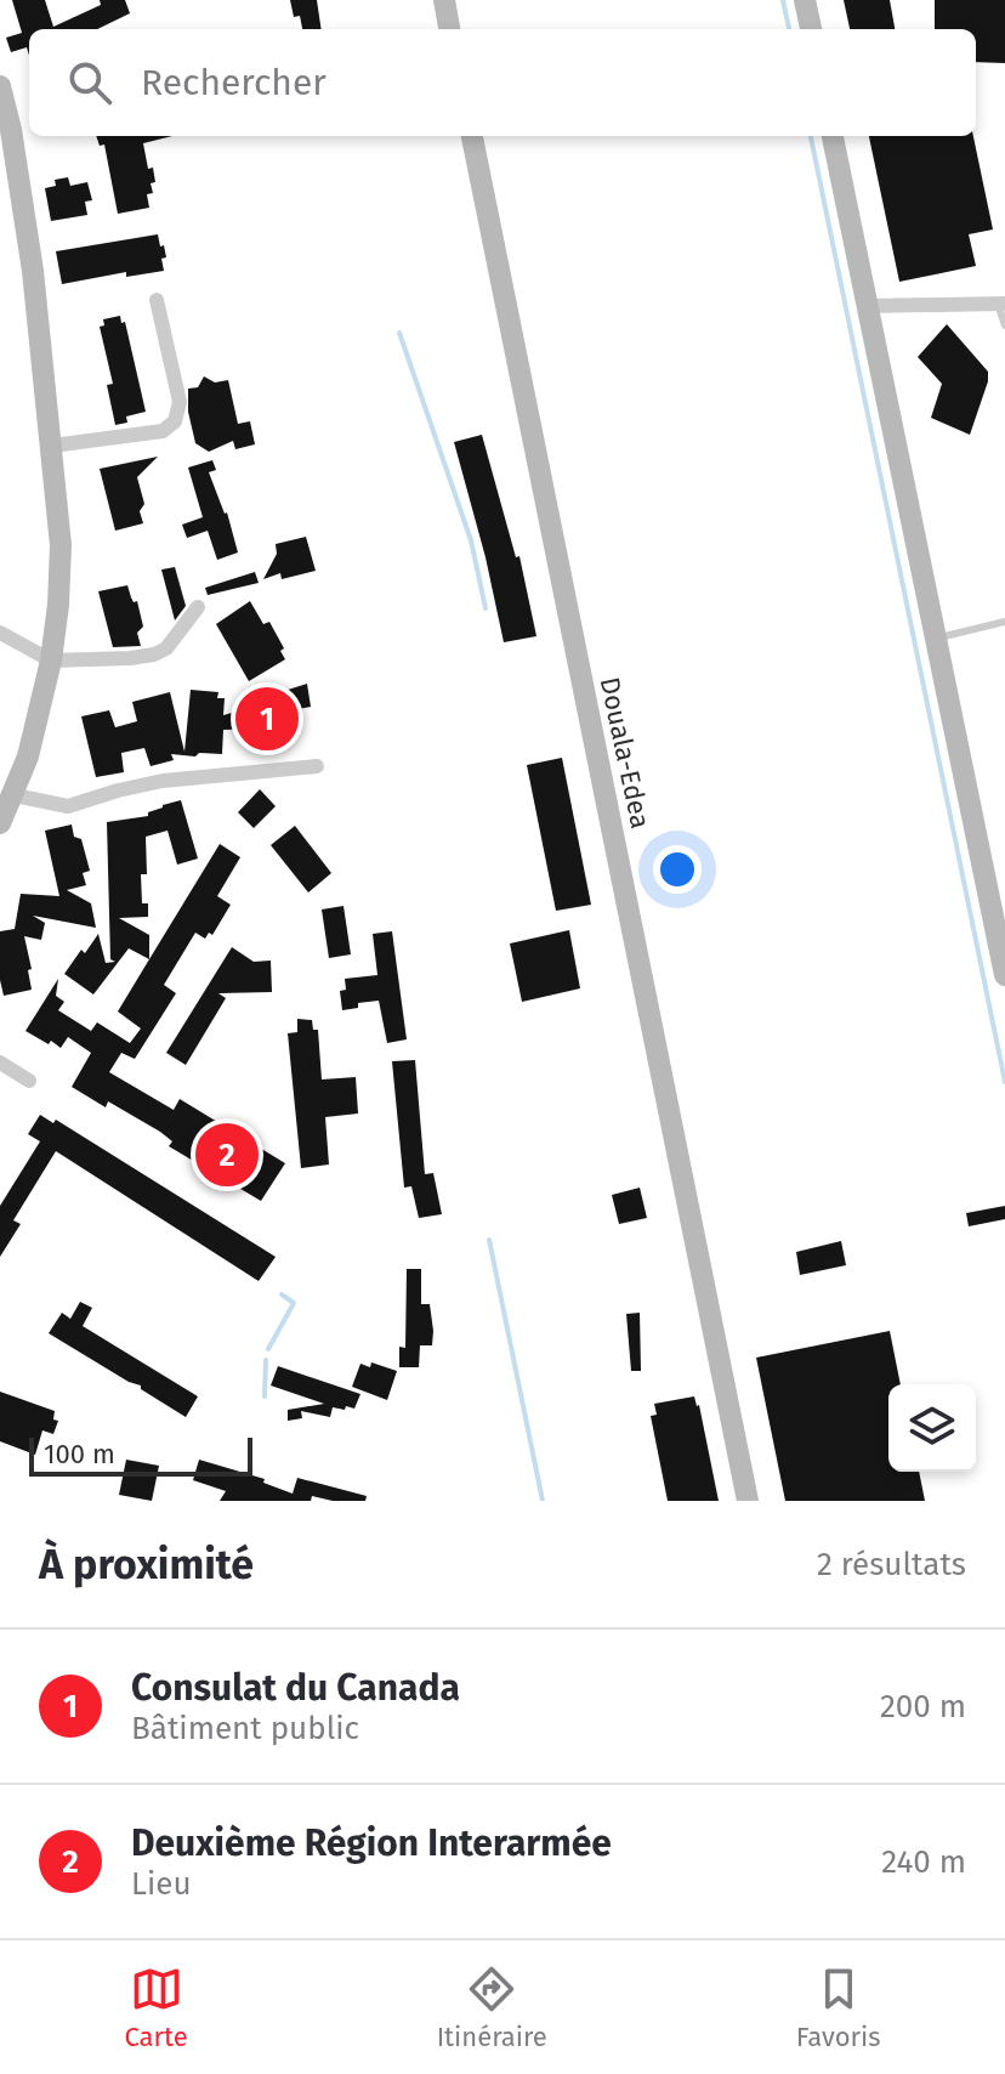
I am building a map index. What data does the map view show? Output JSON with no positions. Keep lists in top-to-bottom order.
{
  "streets": {
    "main road": ["Douala-Edea"]
  },
  "scale_bar": "100 m",
  "page": {
    "search": "Rechercher",
    "pins": ["1", "2"],
    "scale": "100 m",
    "heading": ["À proximité", "2 résultats"],
    "list": [
      {
        "mark": "1",
        "name": "Consulat du Canada",
        "note": "Bâtiment public",
        "value": "200 m"
      },
      {
        "mark": "2",
        "name": "Deuxième Région Interarmée",
        "note": "Lieu",
        "value": "240 m"
      }
    ],
    "nav": ["Carte", "Itinéraire", "Favoris"]
  }
}
